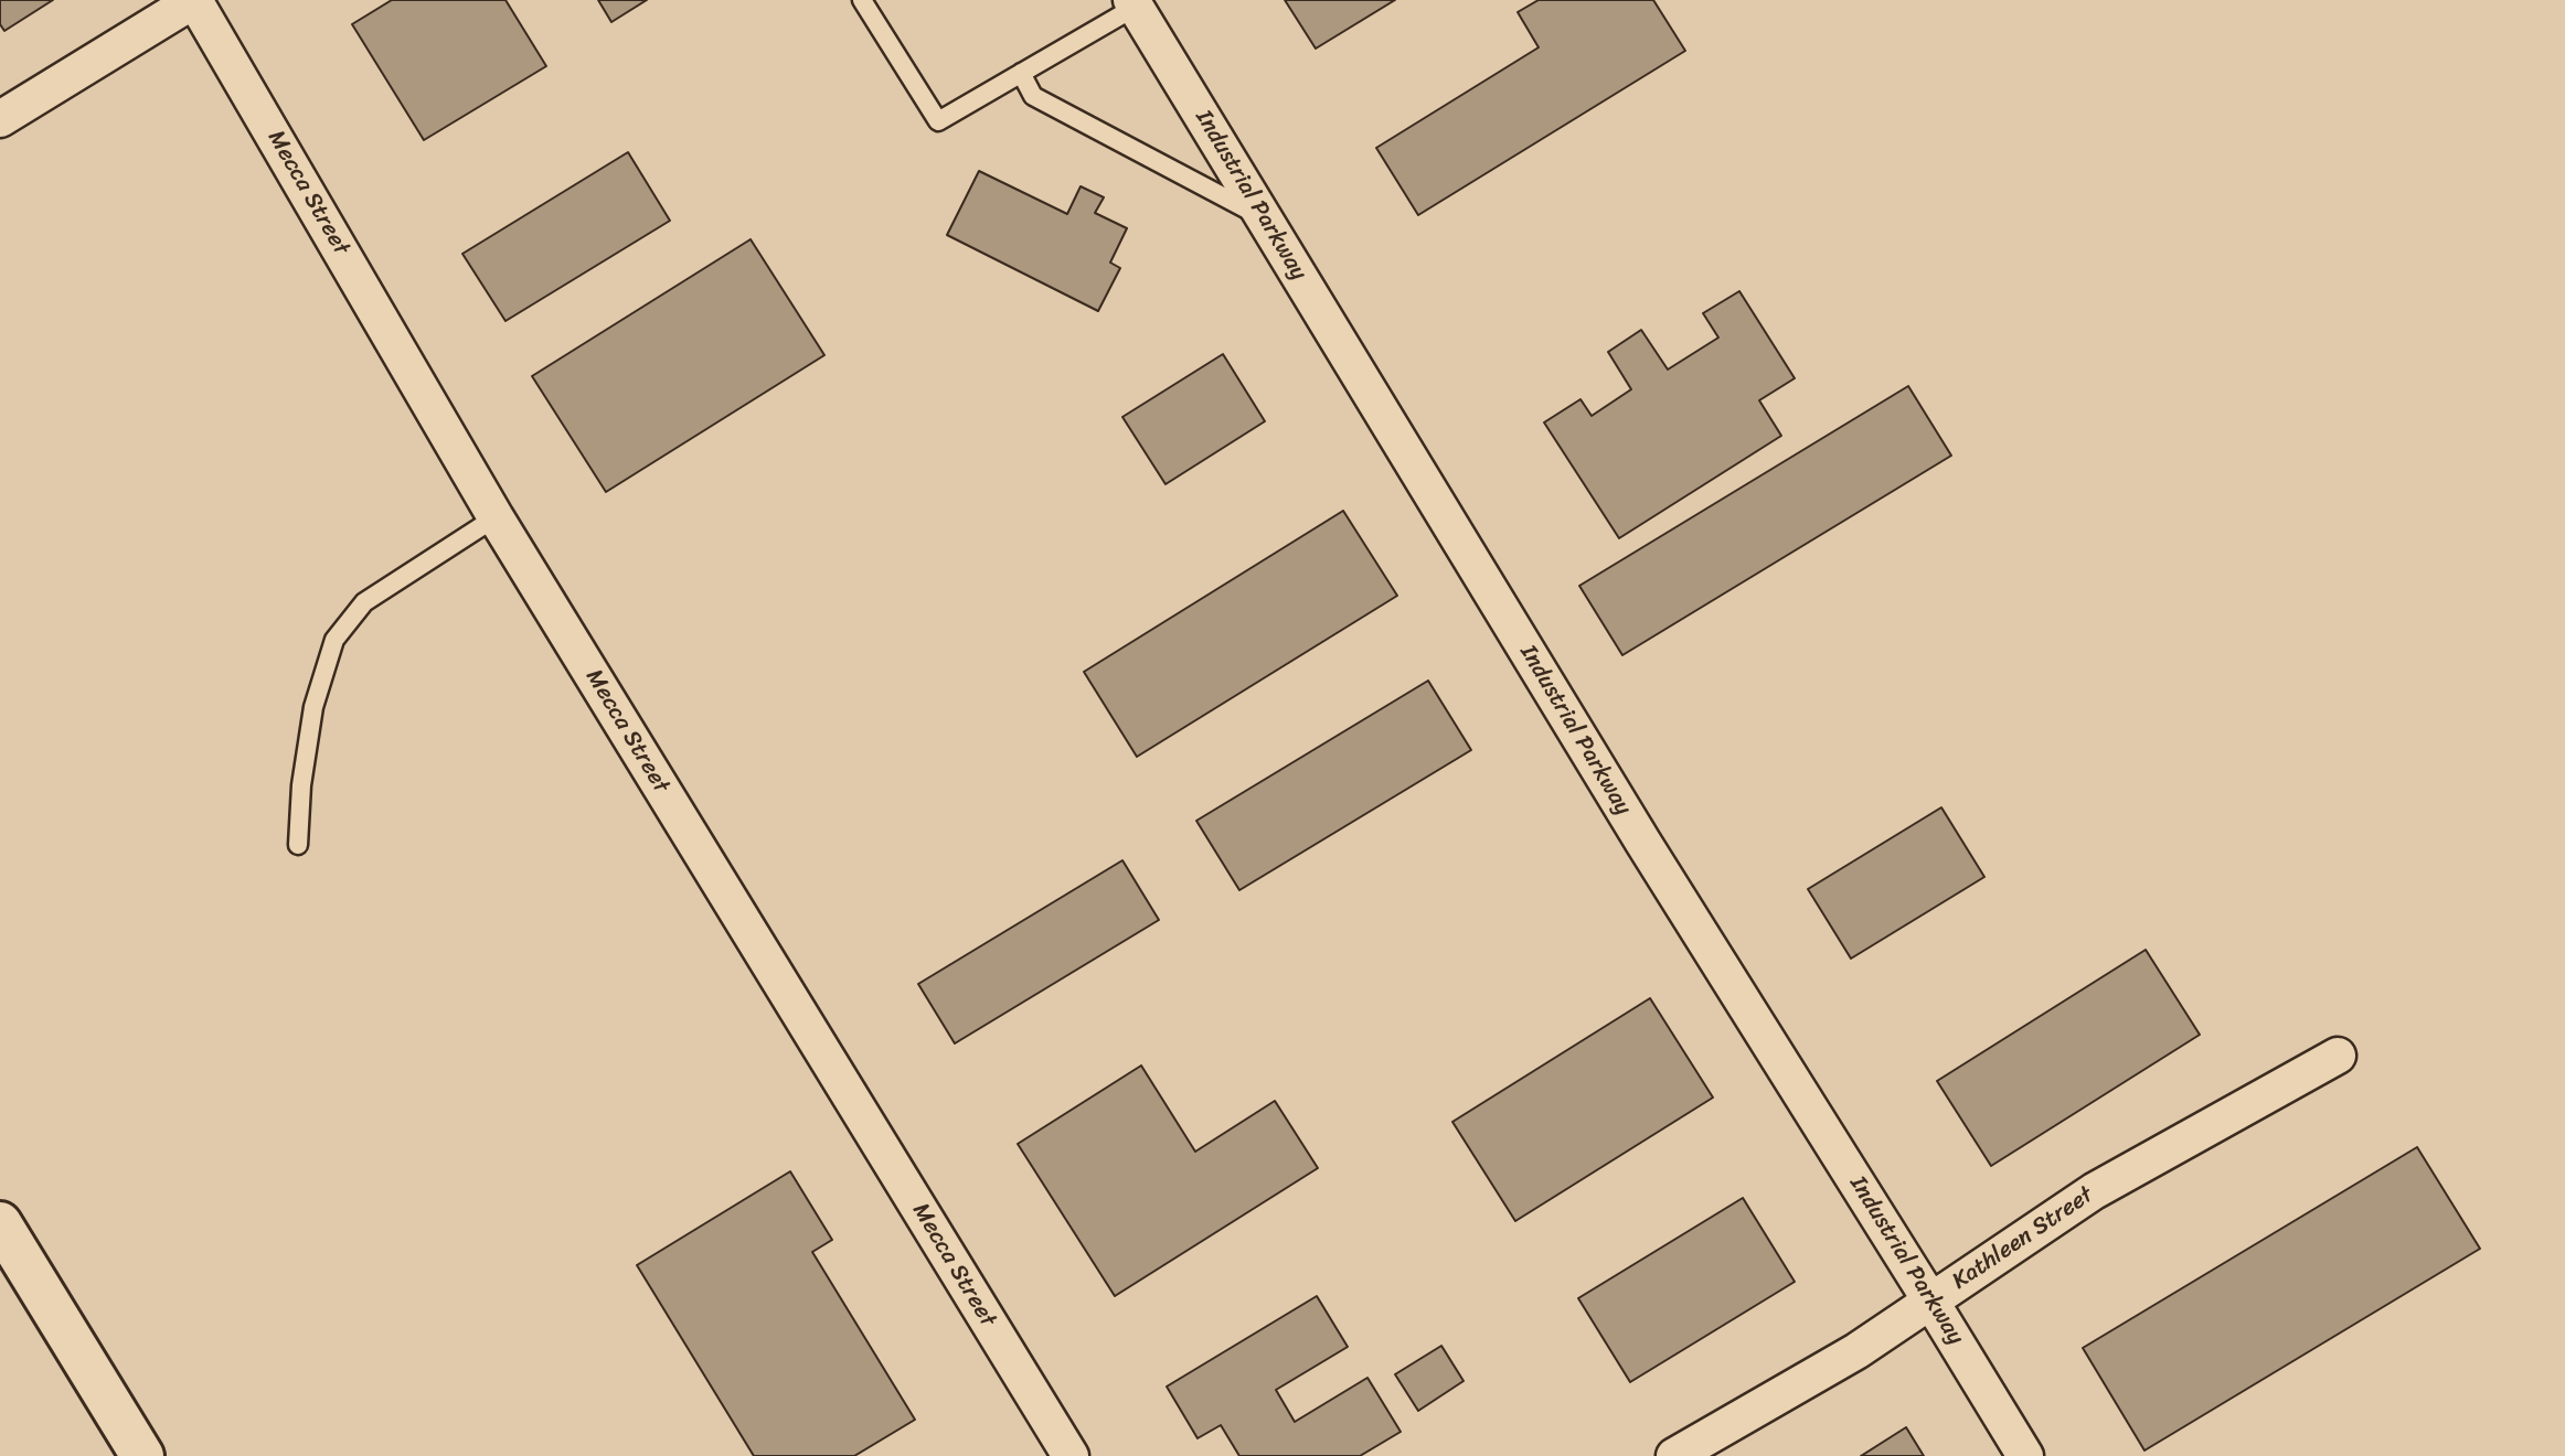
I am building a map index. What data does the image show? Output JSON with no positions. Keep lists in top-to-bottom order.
{
  "streets": {
    "street": ["Mecca Street", "Industrial Parkway", "Kathleen Street"]
  },
  "crossings": [
    ["Industrial Parkway", "Kathleen Street"]
  ]
}
